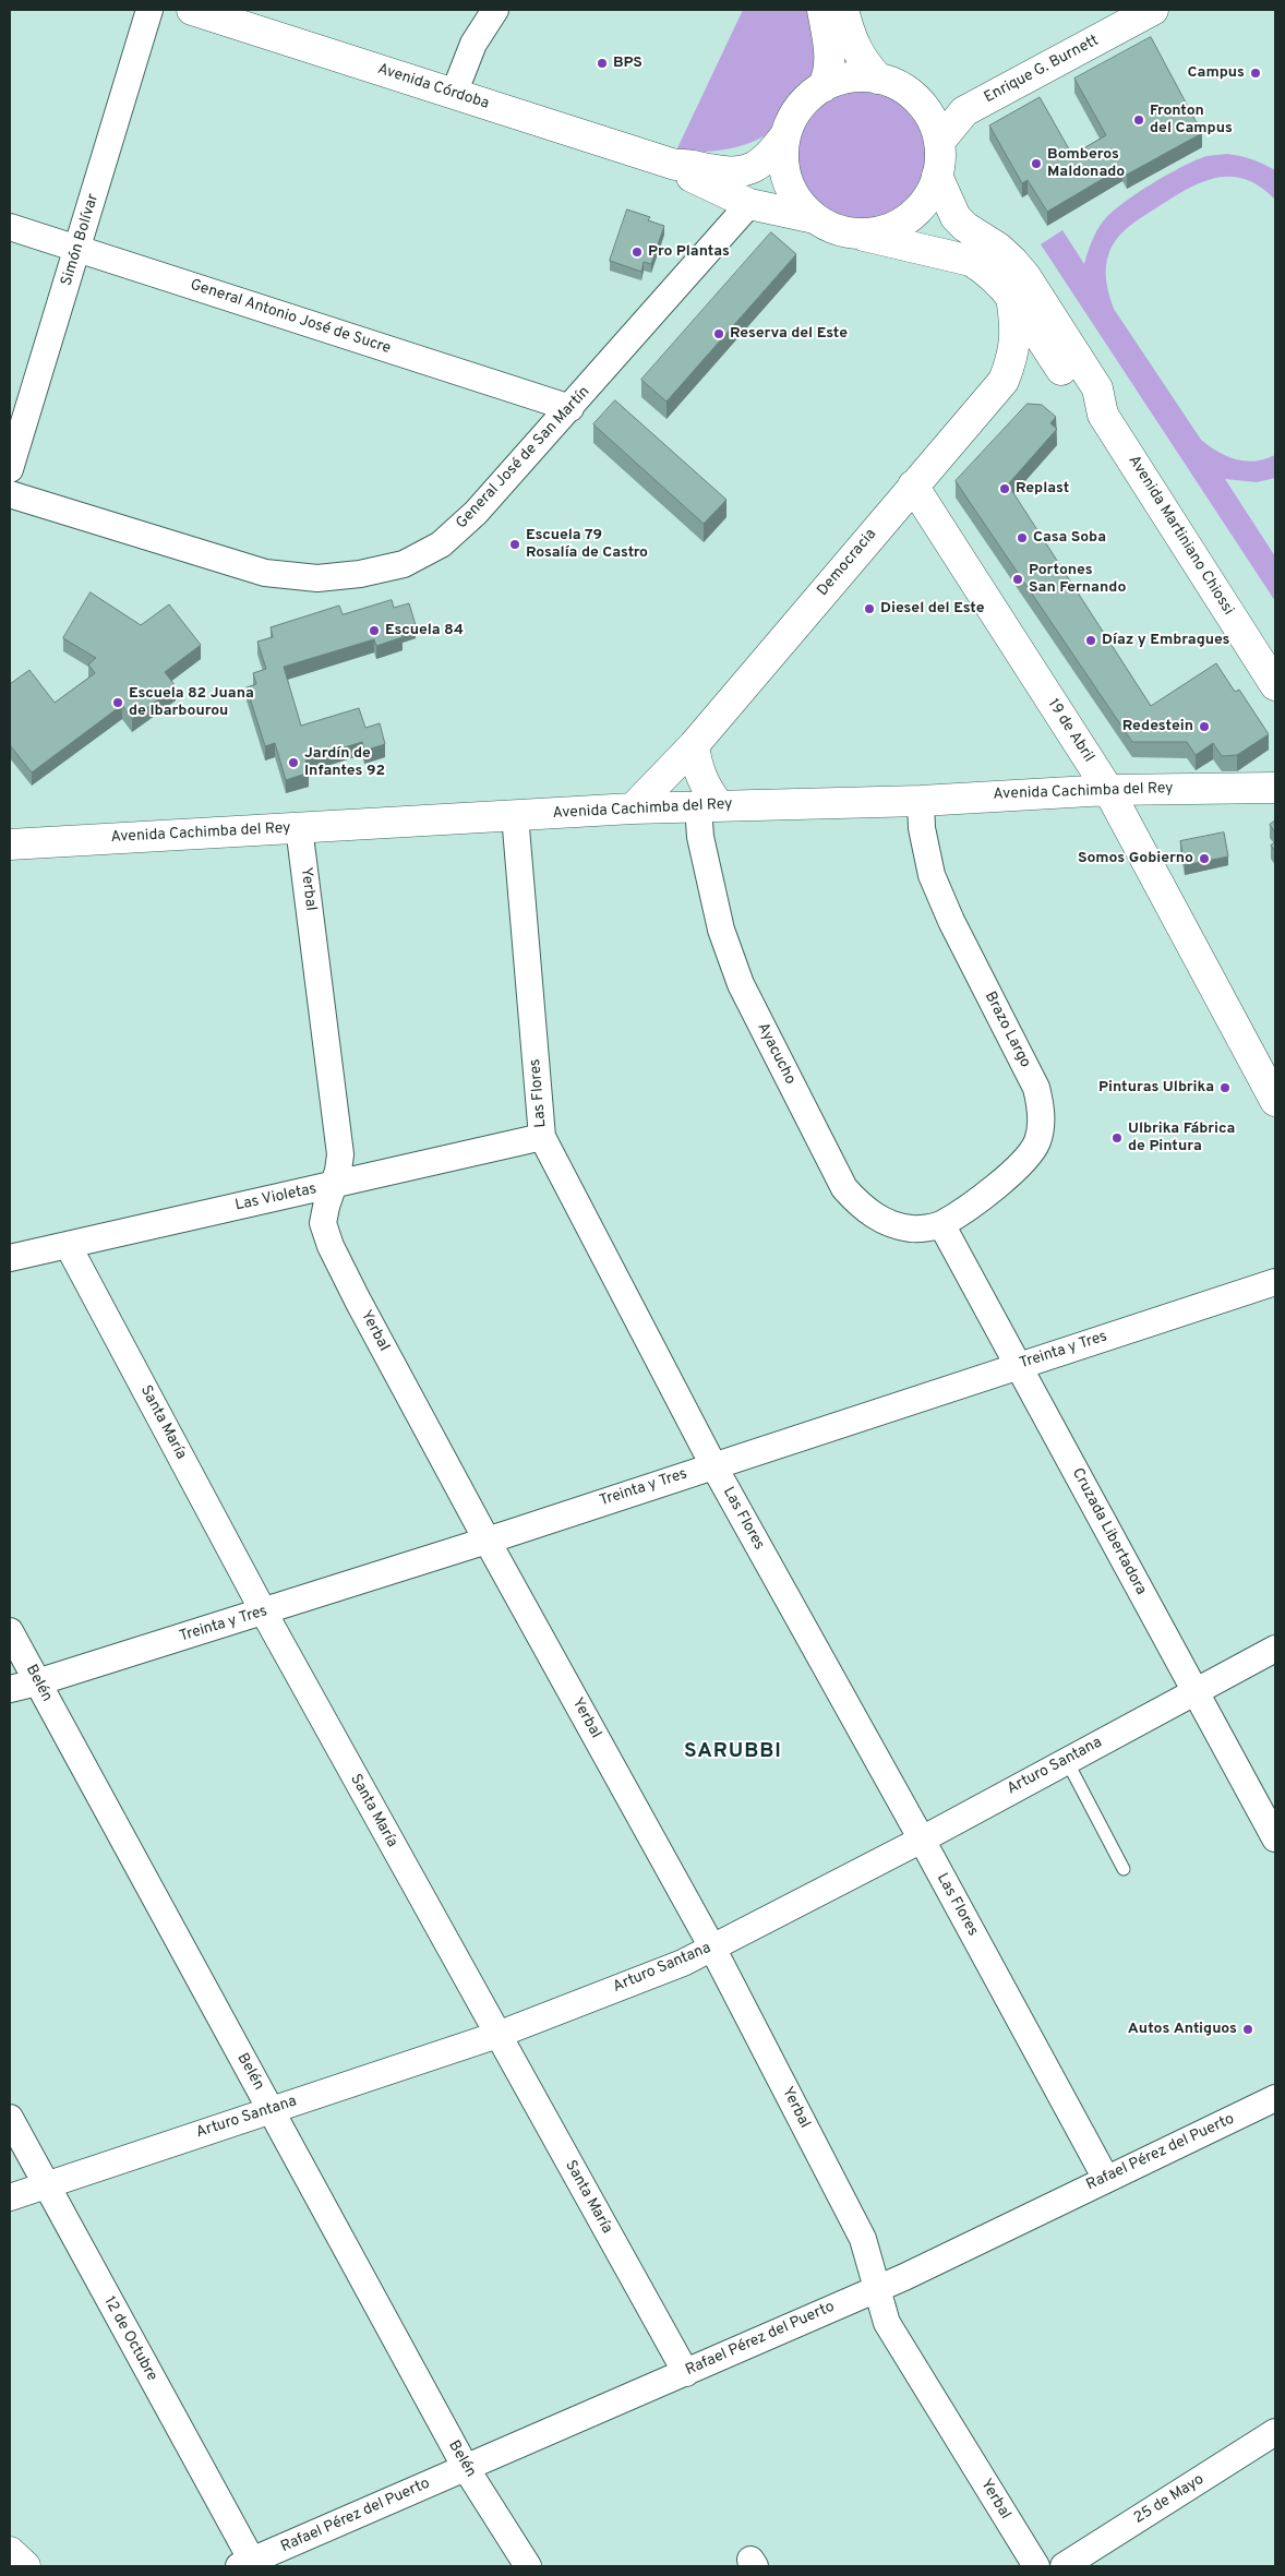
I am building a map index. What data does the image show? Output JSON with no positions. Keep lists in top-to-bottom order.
{
  "streets": {
    "street": [
      "Enrique G. Burnett",
      "Avenida Córdoba",
      "Simón Bolívar",
      "General Antonio José de Sucre",
      "General José de San Martín",
      "Avenida Martiniano Chiossi",
      "Democracia",
      "19 de Abril",
      "Avenida Cachimba del Rey",
      "Yerbal",
      "Brazo Largo",
      "Ayacucho",
      "Las Flores",
      "Las Violetas",
      "Treinta y Tres",
      "Santa María",
      "Cruzada Libertadora",
      "Belén",
      "Arturo Santana",
      "Rafael Pérez del Puerto",
      "12 de Octubre",
      "25 de Mayo"
    ]
  },
  "crossings": [
    ["Enrique G. Burnett", "Avenida Córdoba"],
    ["Enrique G. Burnett", "Avenida Martiniano Chiossi"],
    ["Avenida Córdoba", "General José de San Martín"],
    ["Avenida Córdoba", "Avenida Martiniano Chiossi"],
    ["Simón Bolívar", "General Antonio José de Sucre"],
    ["General Antonio José de Sucre", "General José de San Martín"],
    ["Avenida Martiniano Chiossi", "Democracia"],
    ["Democracia", "19 de Abril"],
    ["Democracia", "Avenida Cachimba del Rey"],
    ["19 de Abril", "Avenida Cachimba del Rey"],
    ["Avenida Cachimba del Rey", "Yerbal"],
    ["Avenida Cachimba del Rey", "Brazo Largo"],
    ["Avenida Cachimba del Rey", "Ayacucho"],
    ["Avenida Cachimba del Rey", "Las Flores"],
    ["Yerbal", "Las Violetas"],
    ["Yerbal", "Treinta y Tres"],
    ["Yerbal", "Arturo Santana"],
    ["Yerbal", "Rafael Pérez del Puerto"],
    ["Brazo Largo", "Ayacucho"],
    ["Brazo Largo", "Cruzada Libertadora"],
    ["Ayacucho", "Cruzada Libertadora"],
    ["Las Flores", "Las Violetas"],
    ["Las Flores", "Treinta y Tres"],
    ["Las Flores", "Arturo Santana"],
    ["Las Flores", "Rafael Pérez del Puerto"],
    ["Las Violetas", "Santa María"],
    ["Treinta y Tres", "Santa María"],
    ["Treinta y Tres", "Cruzada Libertadora"],
    ["Treinta y Tres", "Belén"],
    ["Santa María", "Arturo Santana"],
    ["Santa María", "Rafael Pérez del Puerto"],
    ["Cruzada Libertadora", "Arturo Santana"],
    ["Belén", "Arturo Santana"],
    ["Belén", "Rafael Pérez del Puerto"],
    ["Arturo Santana", "12 de Octubre"],
    ["Rafael Pérez del Puerto", "12 de Octubre"]
  ],
  "districts": ["SARUBBI"],
  "places": [
    "BPS",
    "Campus",
    "Fronton del Campus",
    "Bomberos Maldonado",
    "Pro Plantas",
    "Reserva del Este",
    "Replast",
    "Casa Soba",
    "Escuela 79 Rosalía de Castro",
    "Portones San Fernando",
    "Diesel del Este",
    "Escuela 84",
    "Díaz y Embragues",
    "Escuela 82 Juana de Ibarbourou",
    "Redestein",
    "Jardín de Infantes 92",
    "Somos Gobierno",
    "Pinturas Ulbrika",
    "Ulbrika Fábrica de Pintura",
    "Autos Antiguos"
  ]
}
